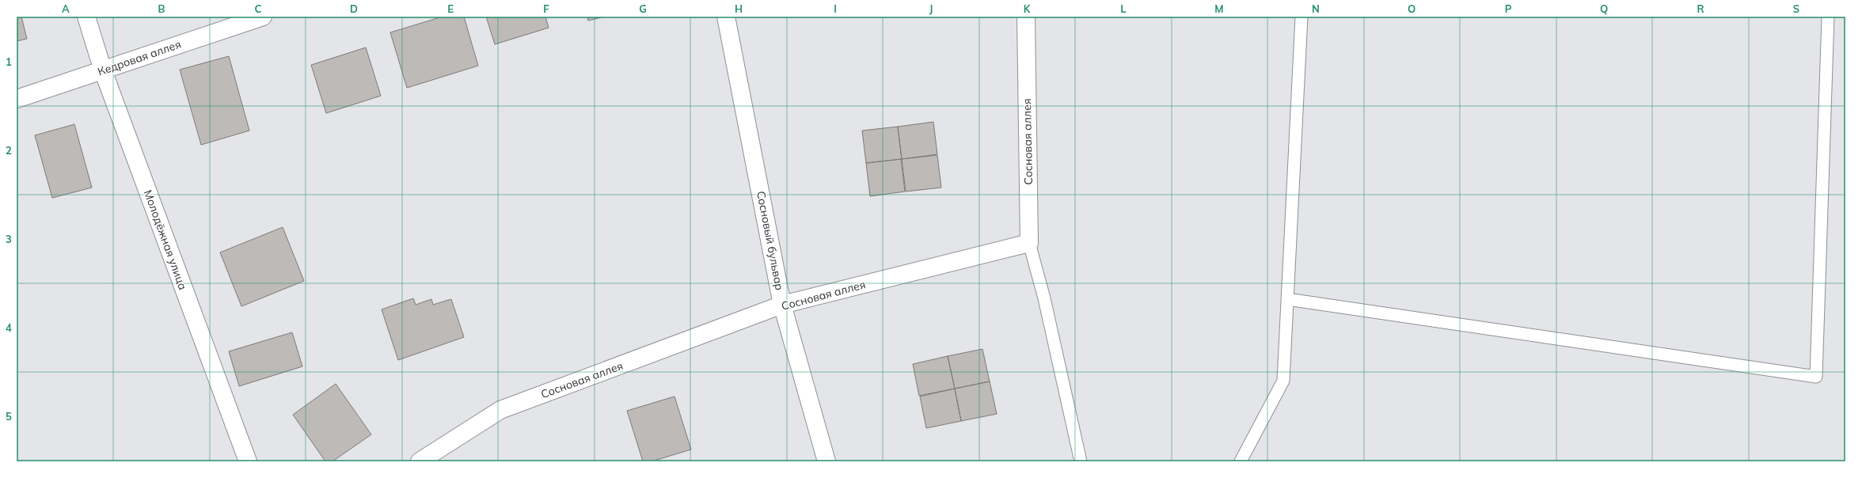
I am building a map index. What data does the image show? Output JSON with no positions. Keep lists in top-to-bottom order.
{
  "streets": {
    "street": [
      "Кедровая аллея",
      "Сосновая аллея",
      "Молодёжная улица",
      "Сосновый бульвар"
    ]
  },
  "crossings": [
    ["Кедровая аллея", "Молодёжная улица"],
    ["Сосновая аллея", "Сосновый бульвар"]
  ],
  "grid": {
    "columns": [
      "A",
      "B",
      "C",
      "D",
      "E",
      "F",
      "G",
      "H",
      "I",
      "J",
      "K",
      "L",
      "M",
      "N",
      "O",
      "P",
      "Q",
      "R",
      "S"
    ],
    "rows": [
      "1",
      "2",
      "3",
      "4",
      "5"
    ]
  }
}
